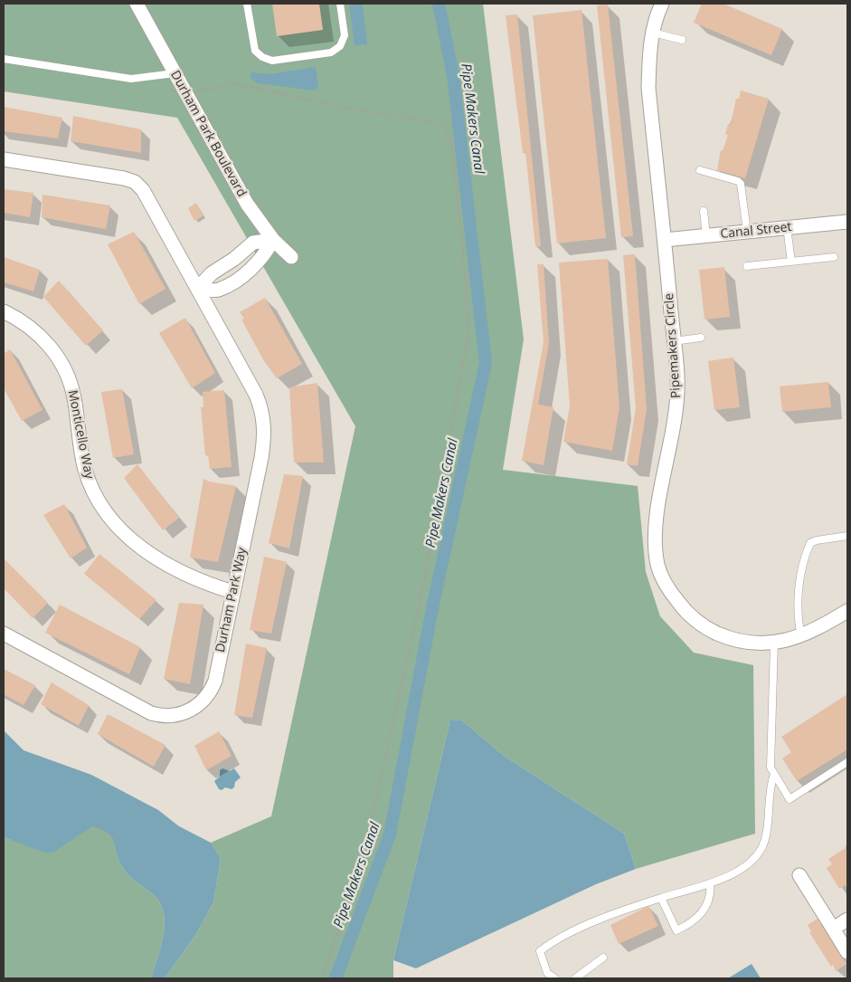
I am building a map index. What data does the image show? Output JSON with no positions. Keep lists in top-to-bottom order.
{
  "streets": {
    "street": [
      "Durham Park Boulevard",
      "Canal Street",
      "Pipemakers Circle",
      "Monticello Way",
      "Durham Park Way"
    ]
  },
  "crossings": [
    ["Canal Street", "Pipemakers Circle"],
    ["Monticello Way", "Durham Park Way"]
  ],
  "water": ["Pipe Makers Canal"]
}
